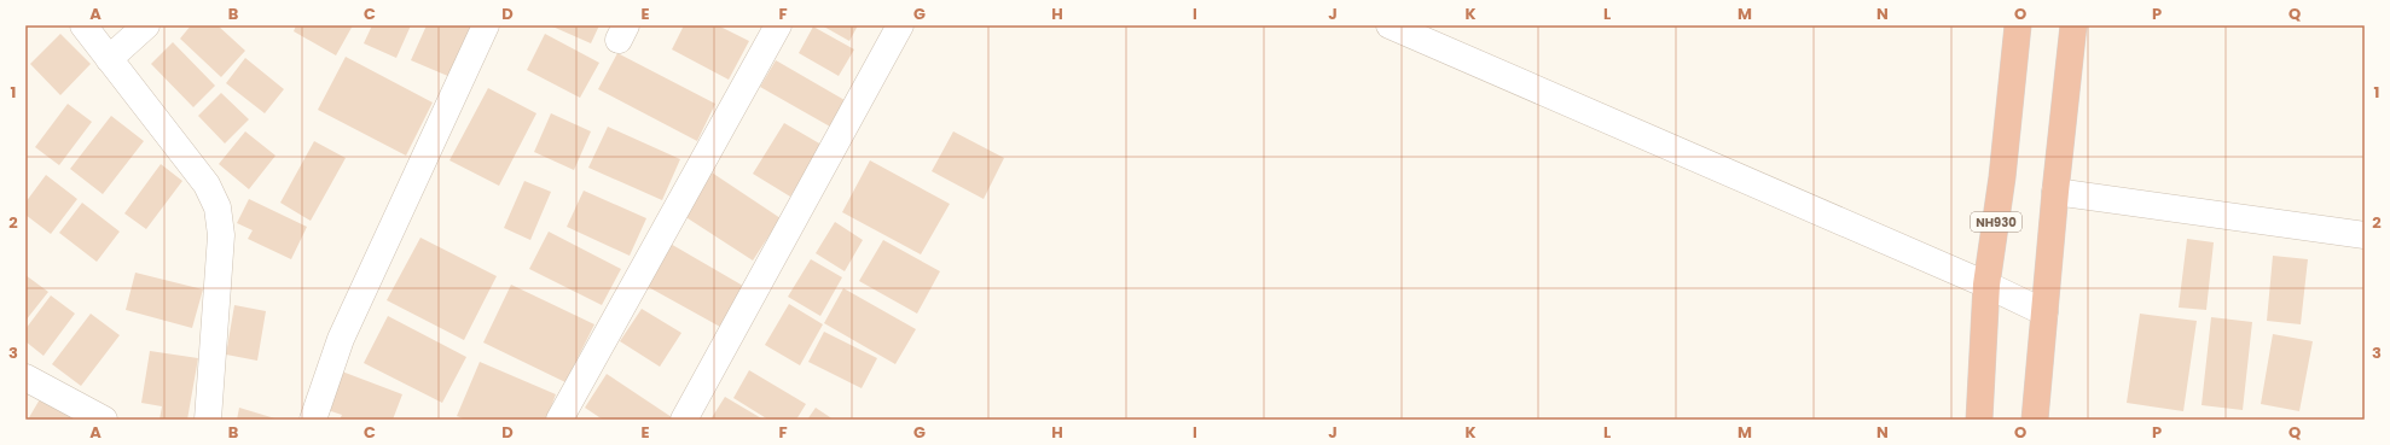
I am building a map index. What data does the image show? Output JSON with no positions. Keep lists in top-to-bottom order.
{
  "streets": {
    "highway": ["NH930"]
  },
  "grid": {
    "columns": [
      "A",
      "B",
      "C",
      "D",
      "E",
      "F",
      "G",
      "H",
      "I",
      "J",
      "K",
      "L",
      "M",
      "N",
      "O",
      "P",
      "Q"
    ],
    "rows": ["1", "2", "3"]
  }
}
